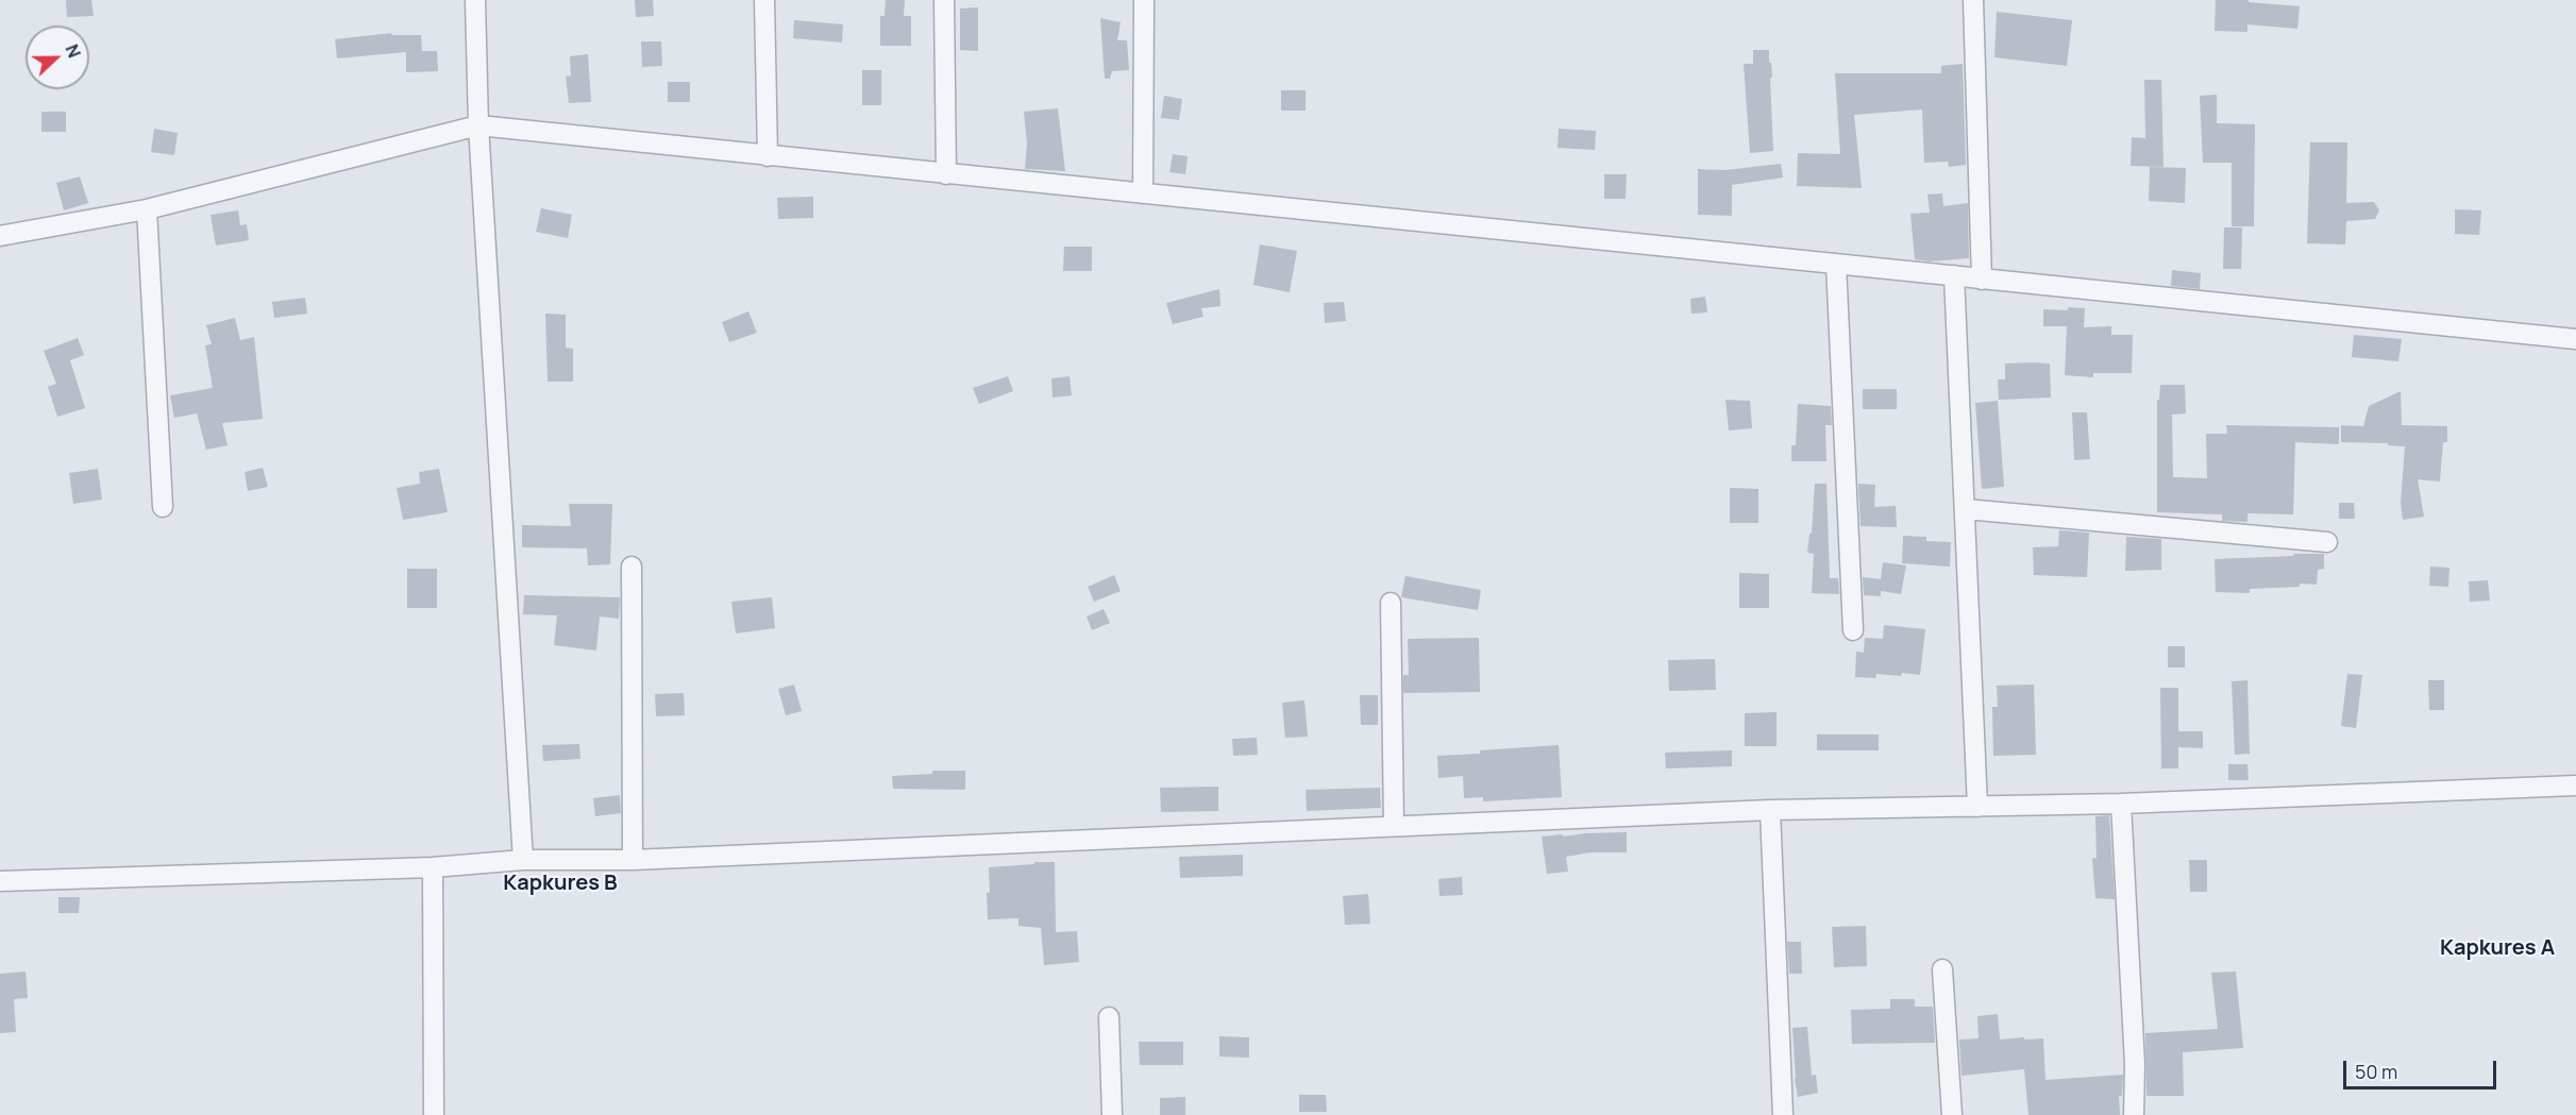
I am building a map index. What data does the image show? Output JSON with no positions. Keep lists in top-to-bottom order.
{
  "districts": ["Kapkures B", "Kapkures A"],
  "scale_bar": "50 m",
  "north": "right"
}
